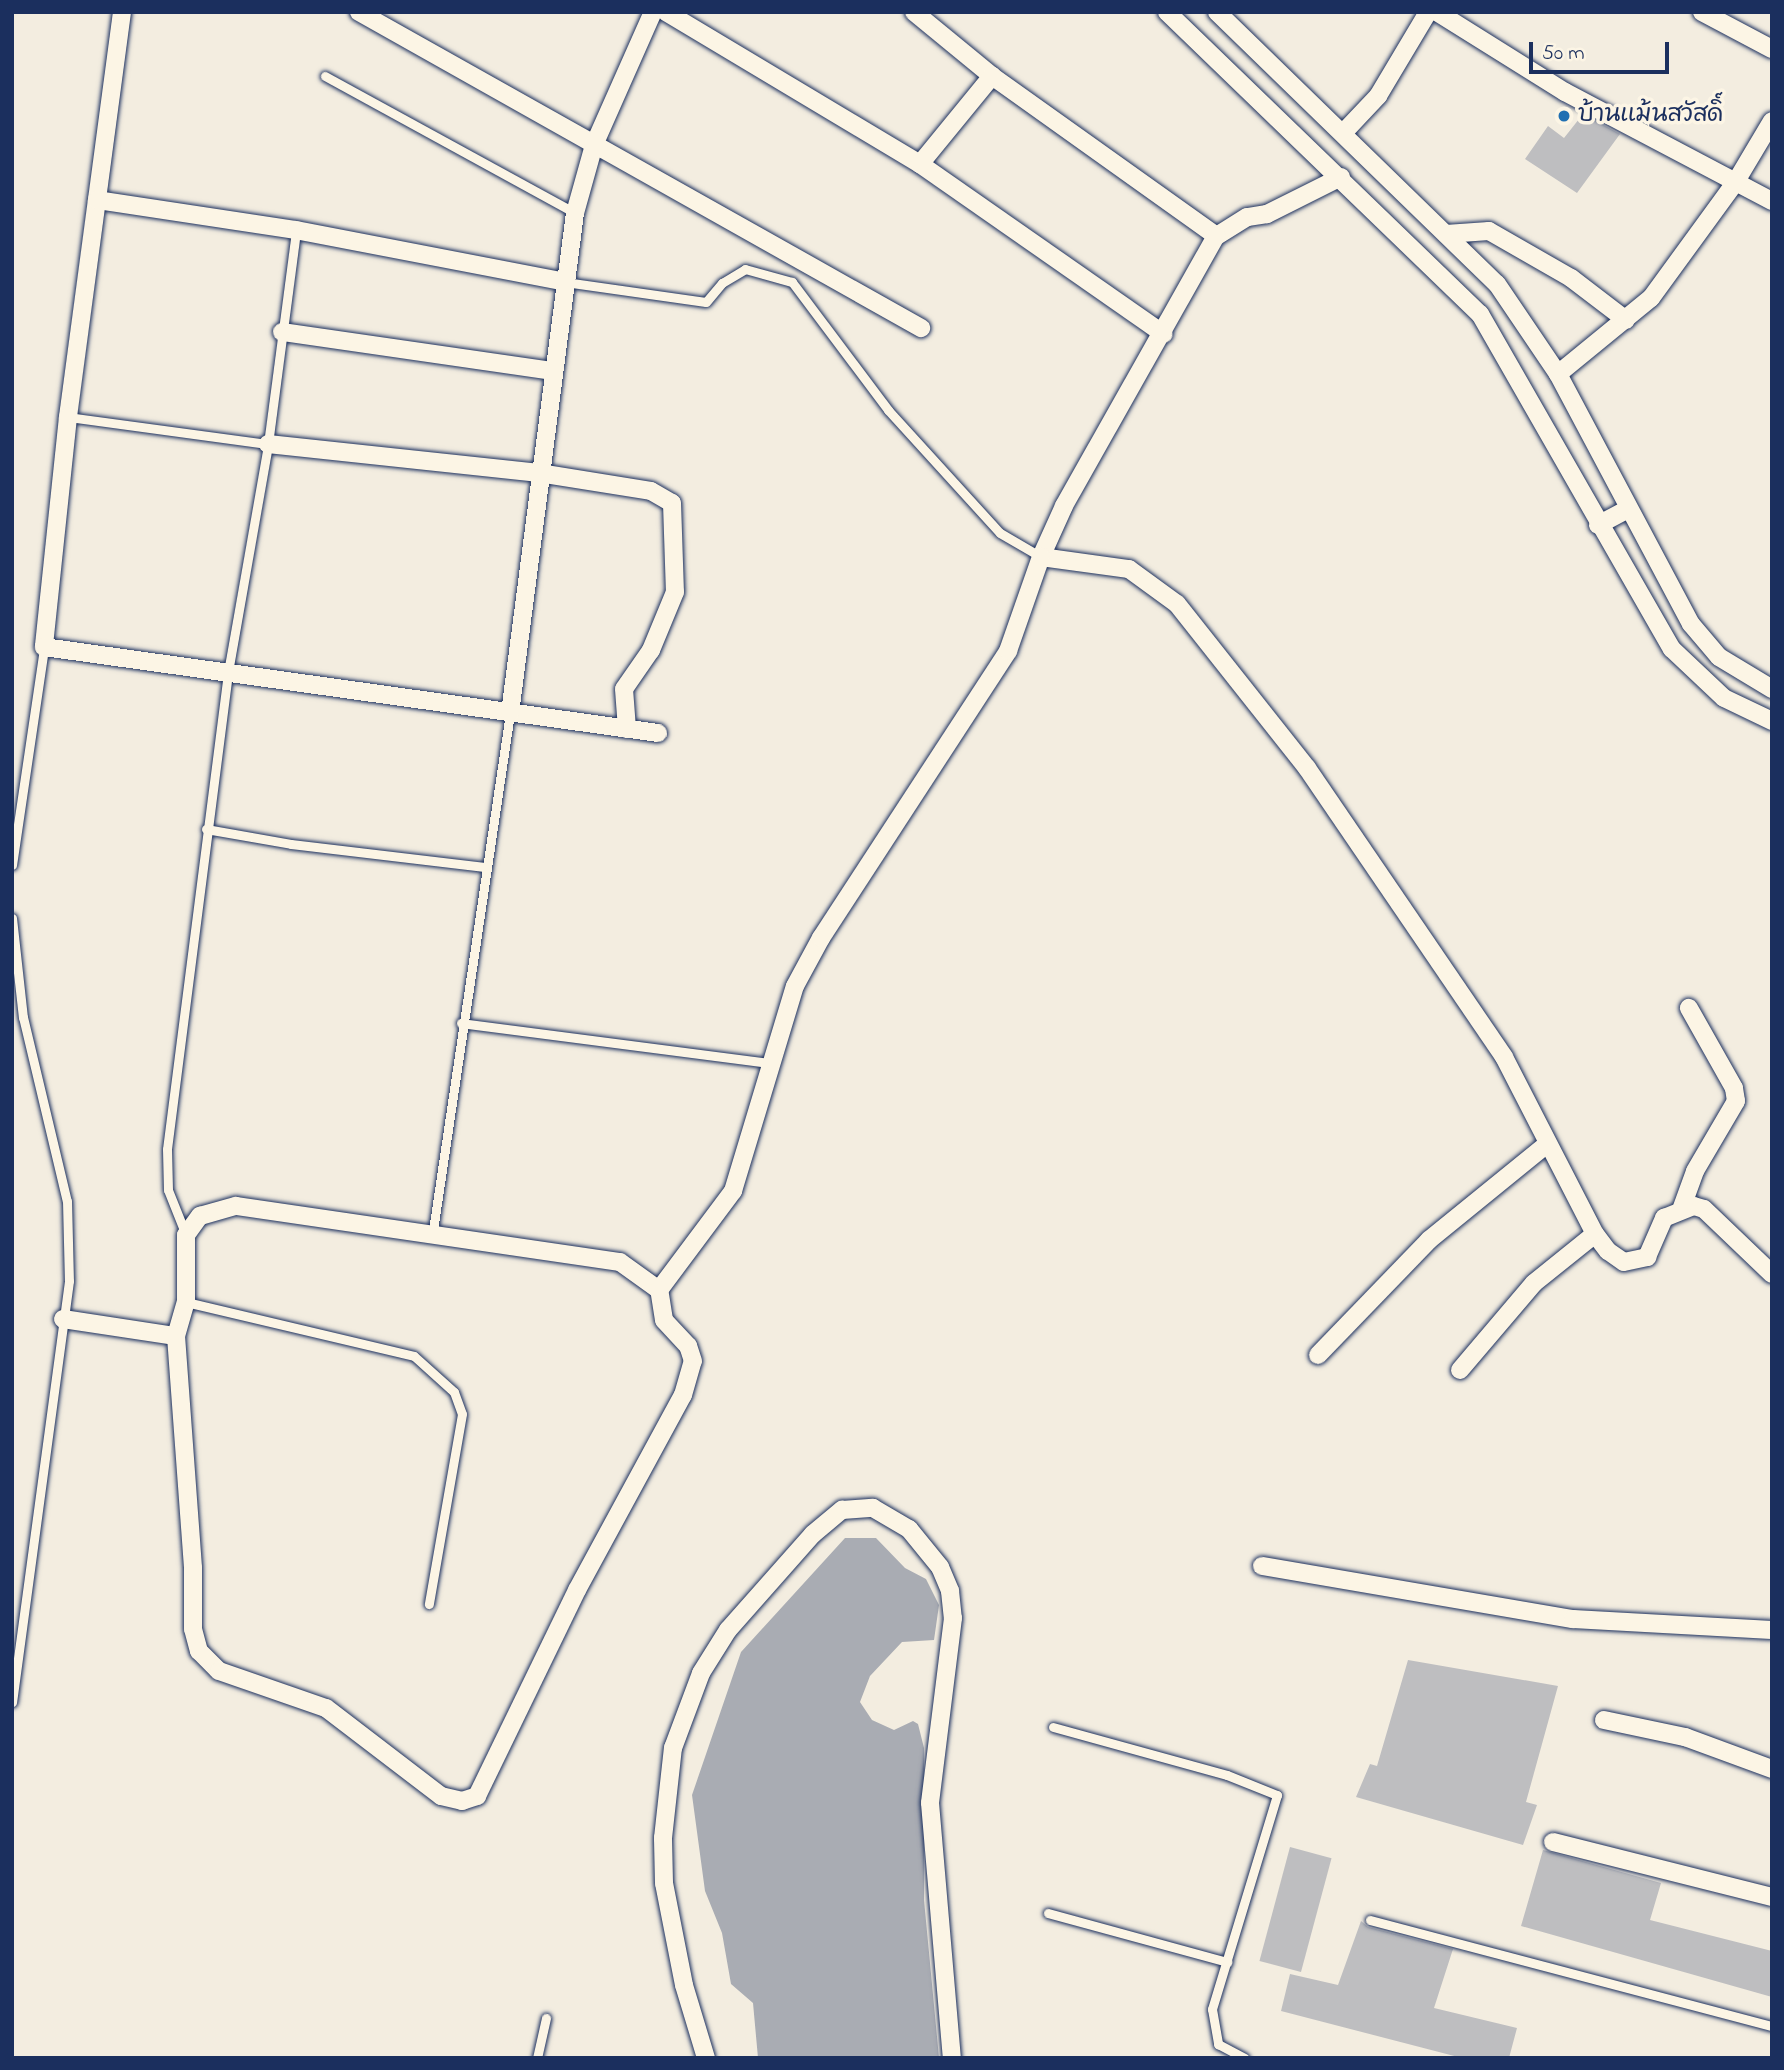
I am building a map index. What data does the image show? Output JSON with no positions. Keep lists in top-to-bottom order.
{
  "places": ["บ้านแม้นสวัสดิ์"],
  "scale_bar": "50 m"
}
